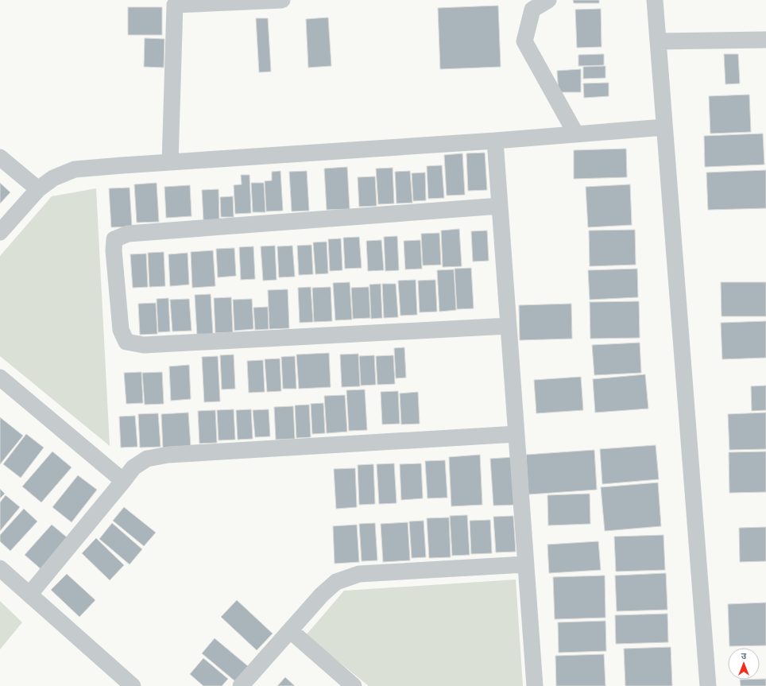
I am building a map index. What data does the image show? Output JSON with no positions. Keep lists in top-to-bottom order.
{
  "north": "top"
}
